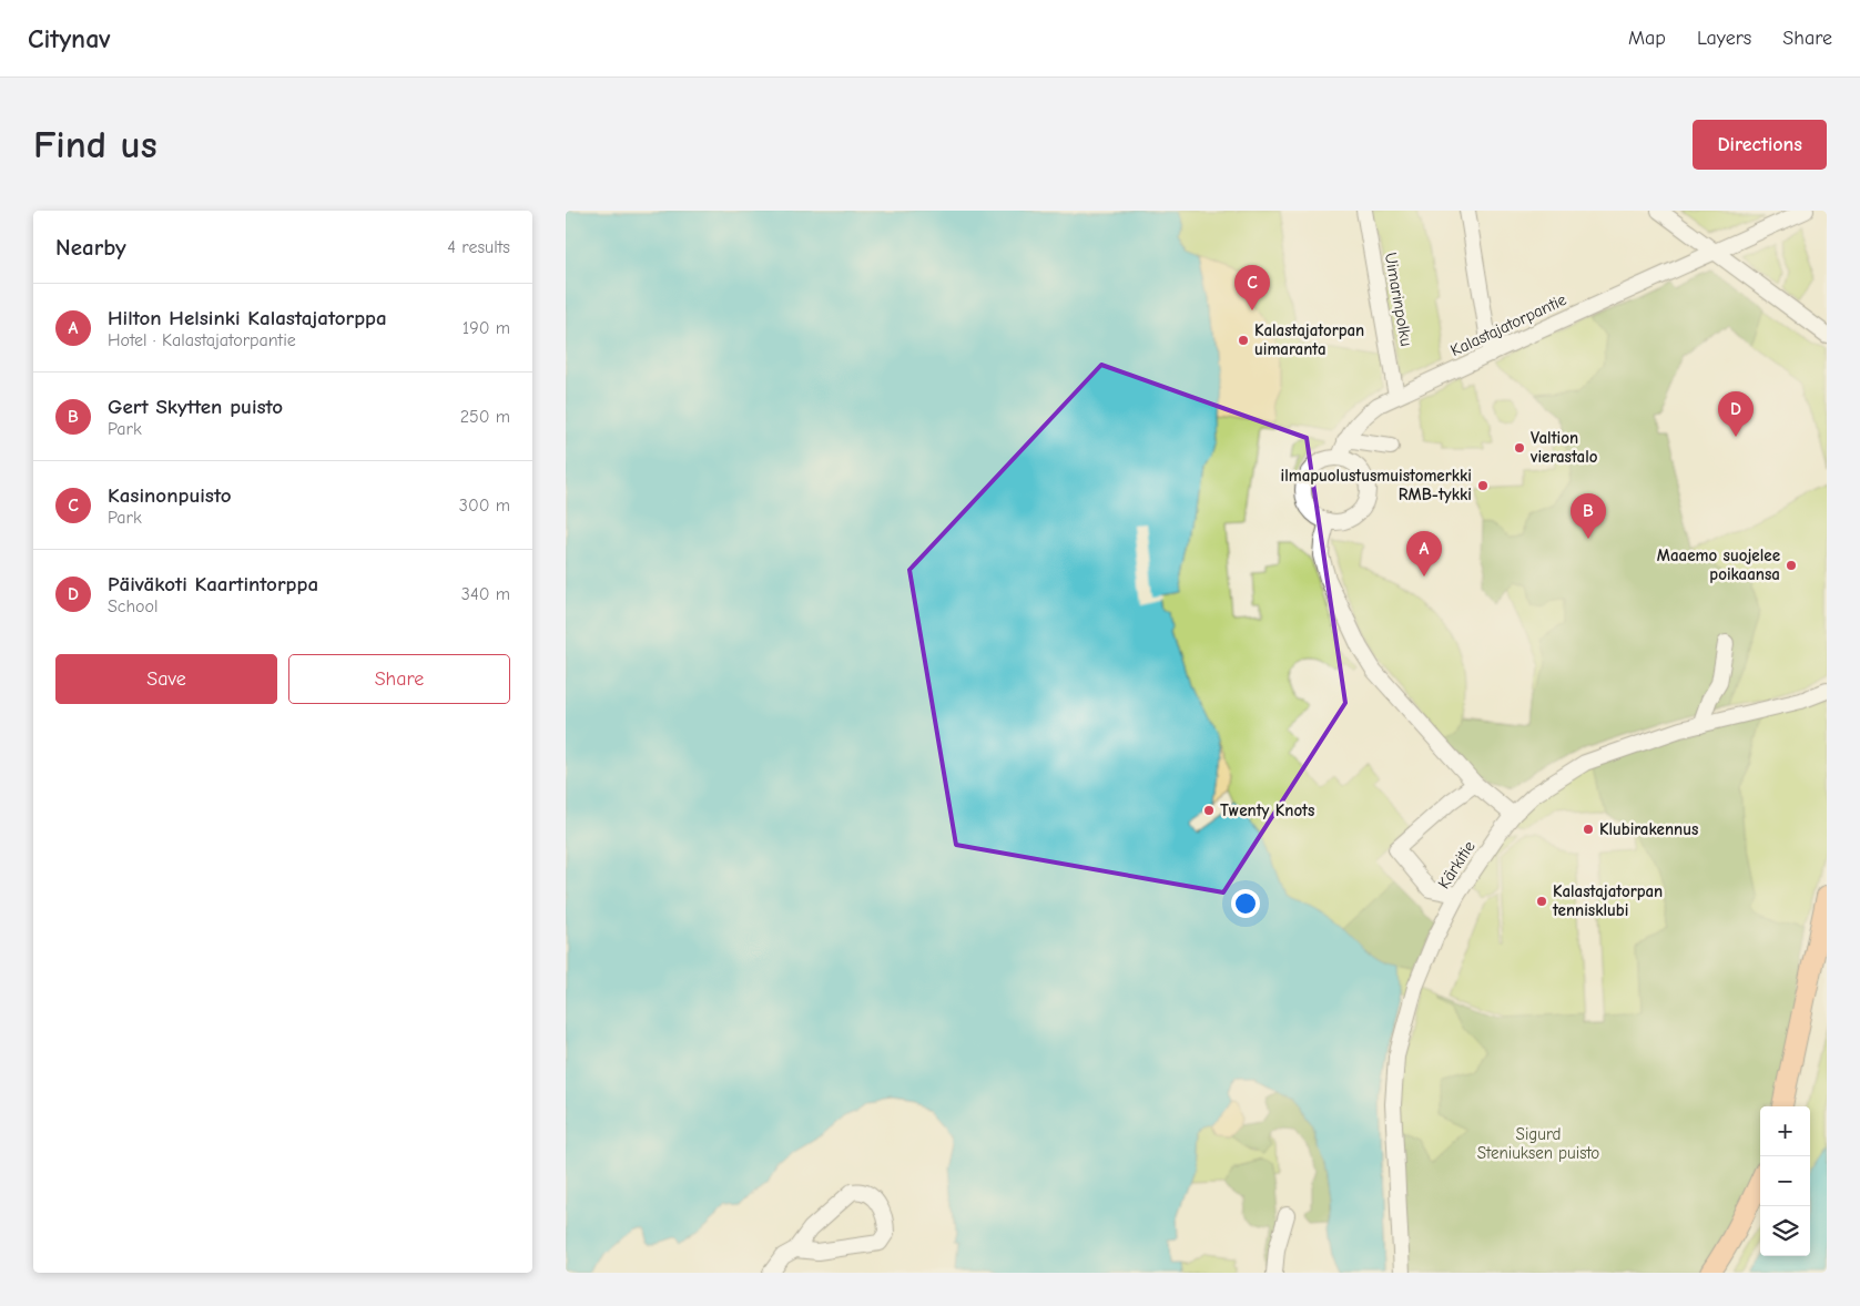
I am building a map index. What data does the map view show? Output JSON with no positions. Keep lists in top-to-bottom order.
{
  "streets": {
    "street": ["Uimarinpolku", "Kalastajatorpantie", "Kärkitie"]
  },
  "crossings": [
    ["Uimarinpolku", "Kalastajatorpantie"]
  ],
  "parks": ["Sigurd Steniuksen puisto"],
  "places": [
    "Kalastajatorpan uimaranta",
    "Valtion vierastalo",
    "ilmapuolustusmuistomerkki RMB-tykki",
    "Maaemo suojelee poikaansa",
    "Twenty Knots",
    "Klubirakennus",
    "Kalastajatorpan tennisklubi"
  ],
  "page": {
    "header": "Citynav",
    "nav": ["Map", "Layers", "Share"],
    "buttons": [
      "Directions",
      ["Save", "Share"]
    ],
    "title": "Find us",
    "heading": ["Nearby", "4 results"],
    "pins": [
      "C",
      "D",
      "B",
      "A"
    ],
    "list": [
      {
        "mark": "A",
        "name": "Hilton Helsinki Kalastajatorppa",
        "note": "Hotel · Kalastajatorpantie",
        "value": "190 m"
      },
      {
        "mark": "B",
        "name": "Gert Skytten puisto",
        "note": "Park",
        "value": "250 m"
      },
      {
        "mark": "C",
        "name": "Kasinonpuisto",
        "note": "Park",
        "value": "300 m"
      },
      {
        "mark": "D",
        "name": "Päiväkoti Kaartintorppa",
        "note": "School",
        "value": "340 m"
      }
    ],
    "map_buttons": ["+", "−"]
  }
}
